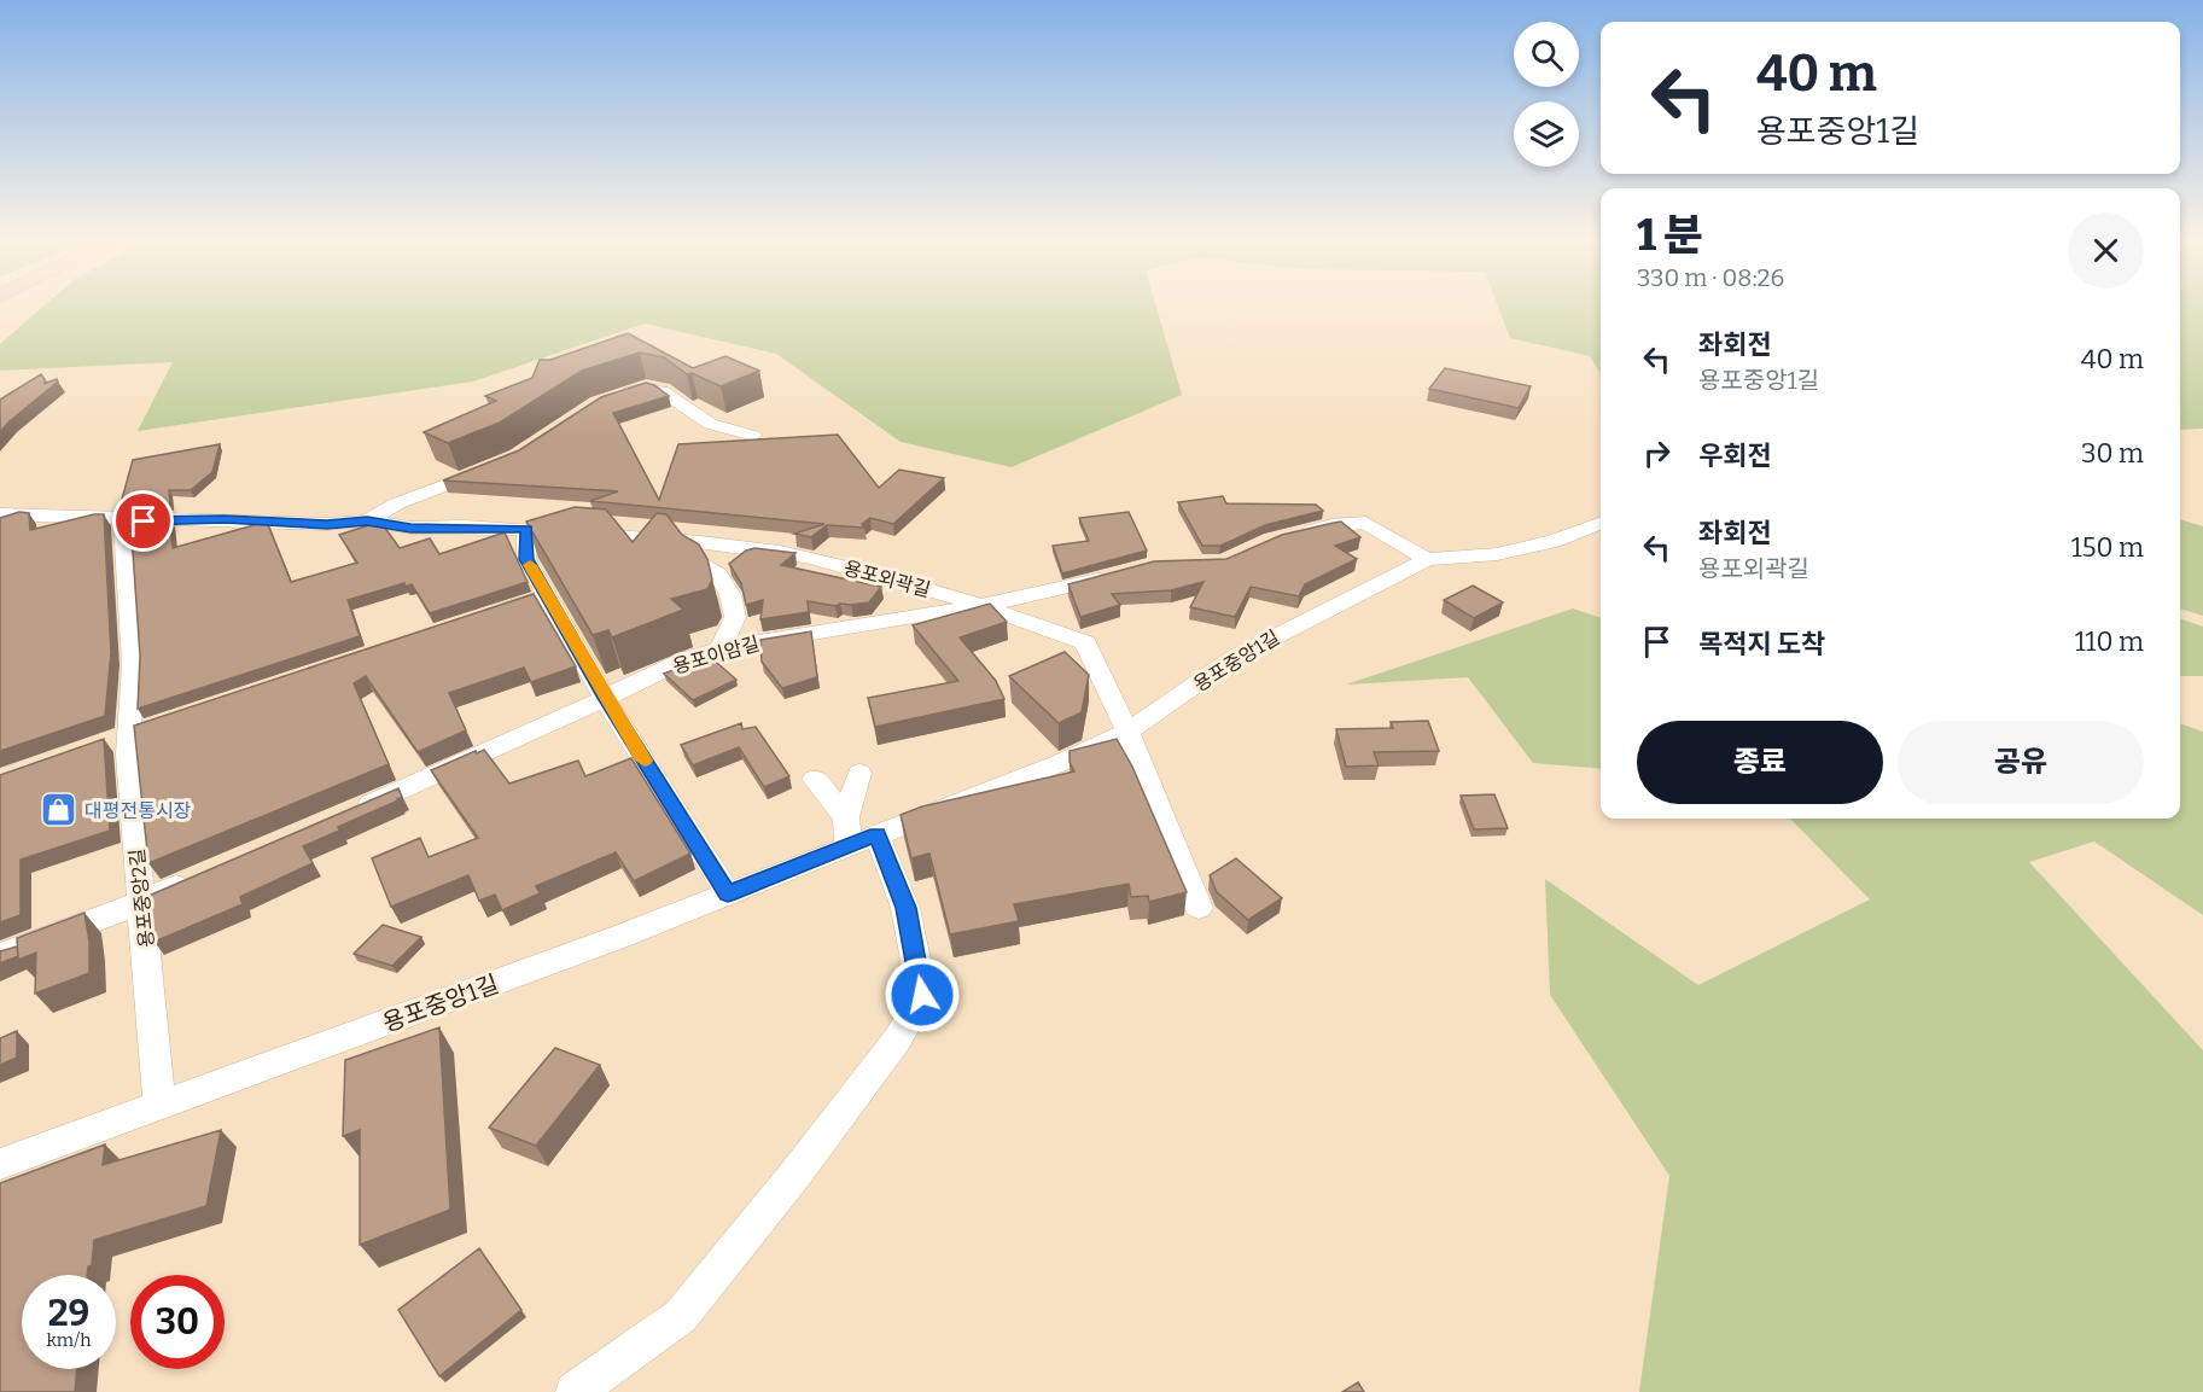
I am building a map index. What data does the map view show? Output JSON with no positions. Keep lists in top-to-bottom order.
{
  "streets": {
    "street": [
      "용포외곽길",
      "용포이암길",
      "용포중앙1길",
      "용포중앙2길"
    ]
  },
  "crossings": [
    ["용포외곽길", "용포이암길"],
    ["용포외곽길", "용포중앙1길"],
    ["용포외곽길", "용포중앙2길"],
    ["용포중앙1길", "용포중앙2길"]
  ],
  "places": {
    "shop": ["대평전통시장"]
  },
  "page": {
    "turn": ["40 m", "용포중앙1길"],
    "heading": ["1 분", "330 m · 08:26"],
    "list": [
      {
        "name": "좌회전",
        "note": "용포중앙1길",
        "value": "40 m"
      },
      {
        "name": "우회전",
        "value": "30 m"
      },
      {
        "name": "좌회전",
        "note": "용포외곽길",
        "value": "150 m"
      },
      {
        "name": "목적지 도착",
        "value": "110 m"
      }
    ],
    "buttons": ["종료", "공유"],
    "speed": "29 km/h",
    "limit": "30"
  }
}
